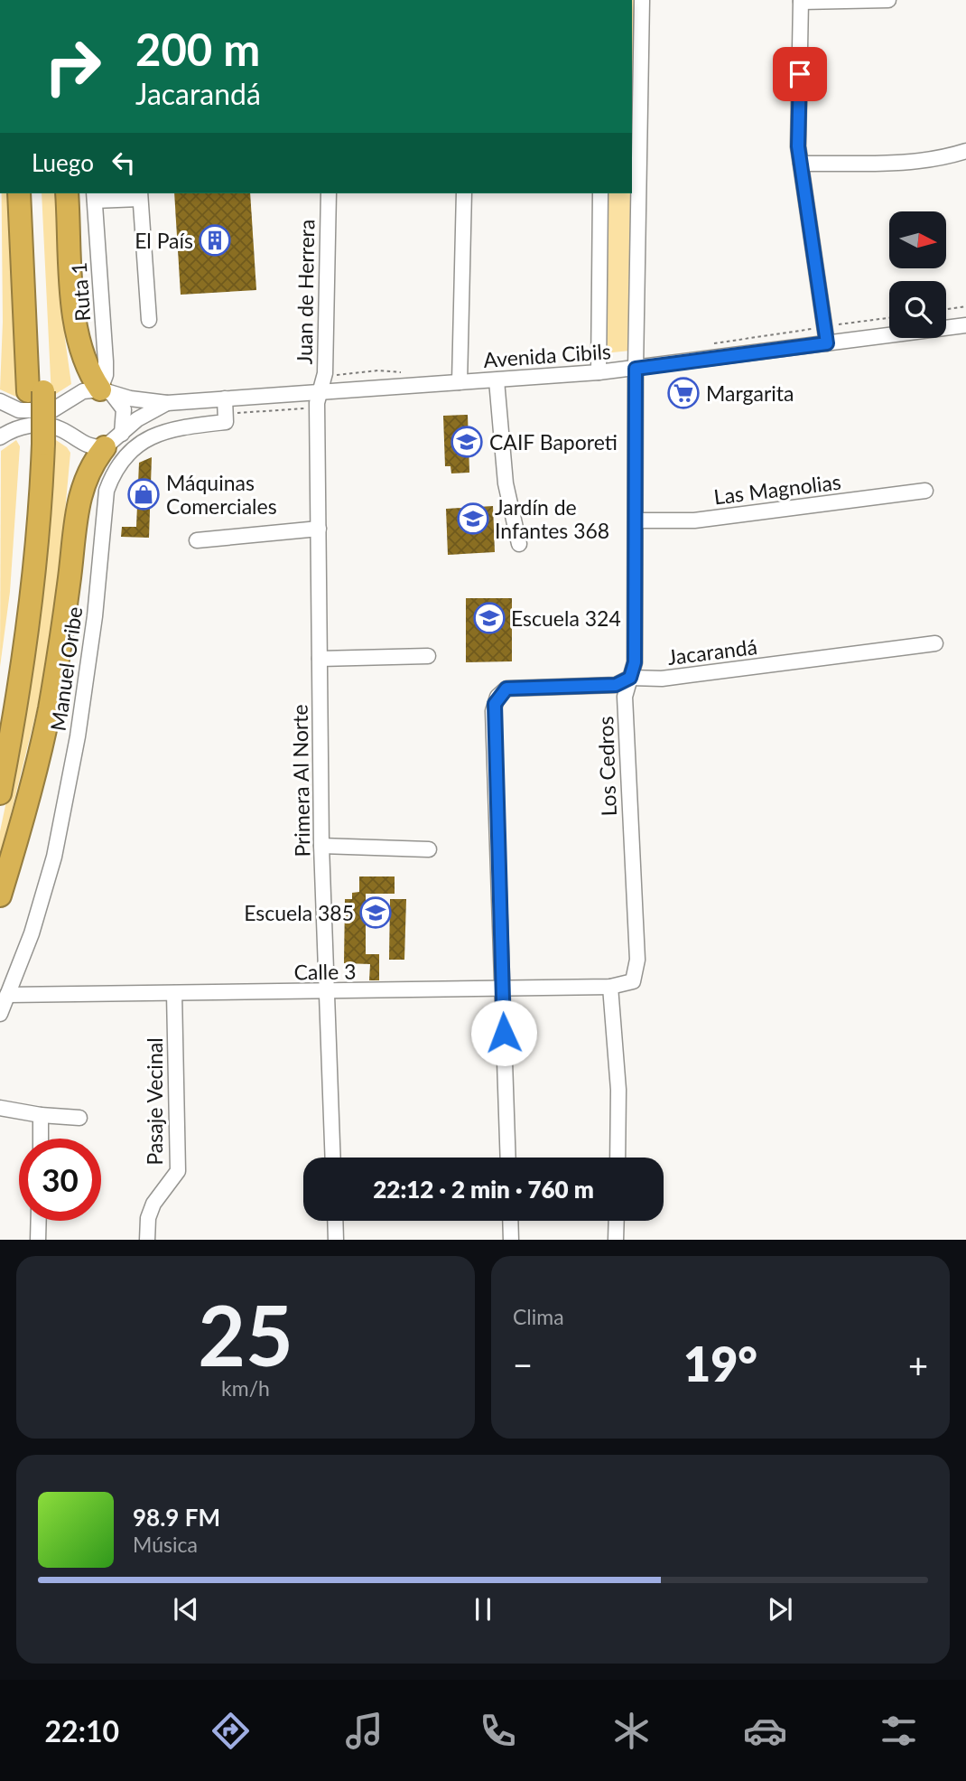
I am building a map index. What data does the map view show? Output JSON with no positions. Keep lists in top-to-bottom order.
{
  "streets": {
    "street": [
      "Ruta 1",
      "Juan de Herrera",
      "Avenida Cibils",
      "Las Magnolias",
      "Jacarandá",
      "Manuel Oribe",
      "Los Cedros",
      "Primera Al Norte",
      "Calle 3",
      "Pasaje Vecinal"
    ]
  },
  "crossings": [
    ["Ruta 1", "Avenida Cibils"],
    ["Juan de Herrera", "Avenida Cibils"],
    ["Juan de Herrera", "Primera Al Norte"],
    ["Avenida Cibils", "Manuel Oribe"],
    ["Avenida Cibils", "Los Cedros"],
    ["Avenida Cibils", "Primera Al Norte"],
    ["Las Magnolias", "Los Cedros"],
    ["Jacarandá", "Los Cedros"],
    ["Jacarandá", "Calle 3"],
    ["Manuel Oribe", "Calle 3"],
    ["Los Cedros", "Calle 3"],
    ["Primera Al Norte", "Calle 3"],
    ["Calle 3", "Pasaje Vecinal"]
  ],
  "places": {
    "building": ["El País"],
    "supermarket": ["Margarita"],
    "school or university": [
      "CAIF Baporeti",
      "Jardín de Infantes 368",
      "Escuela 324",
      "Escuela 385"
    ],
    "shop": ["Máquinas Comerciales"]
  },
  "north": "right",
  "page": {
    "turn": ["200 m", "Jacarandá"],
    "then": "Luego",
    "limit": "30",
    "trip": "22:12 · 2 min · 760 m",
    "tile": [
      ["25", "km/h"],
      "Clima"
    ],
    "heat": ["−", "19°", "+"],
    "song": ["98.9 FM", "Música"],
    "tabs": "22:10"
  }
}
